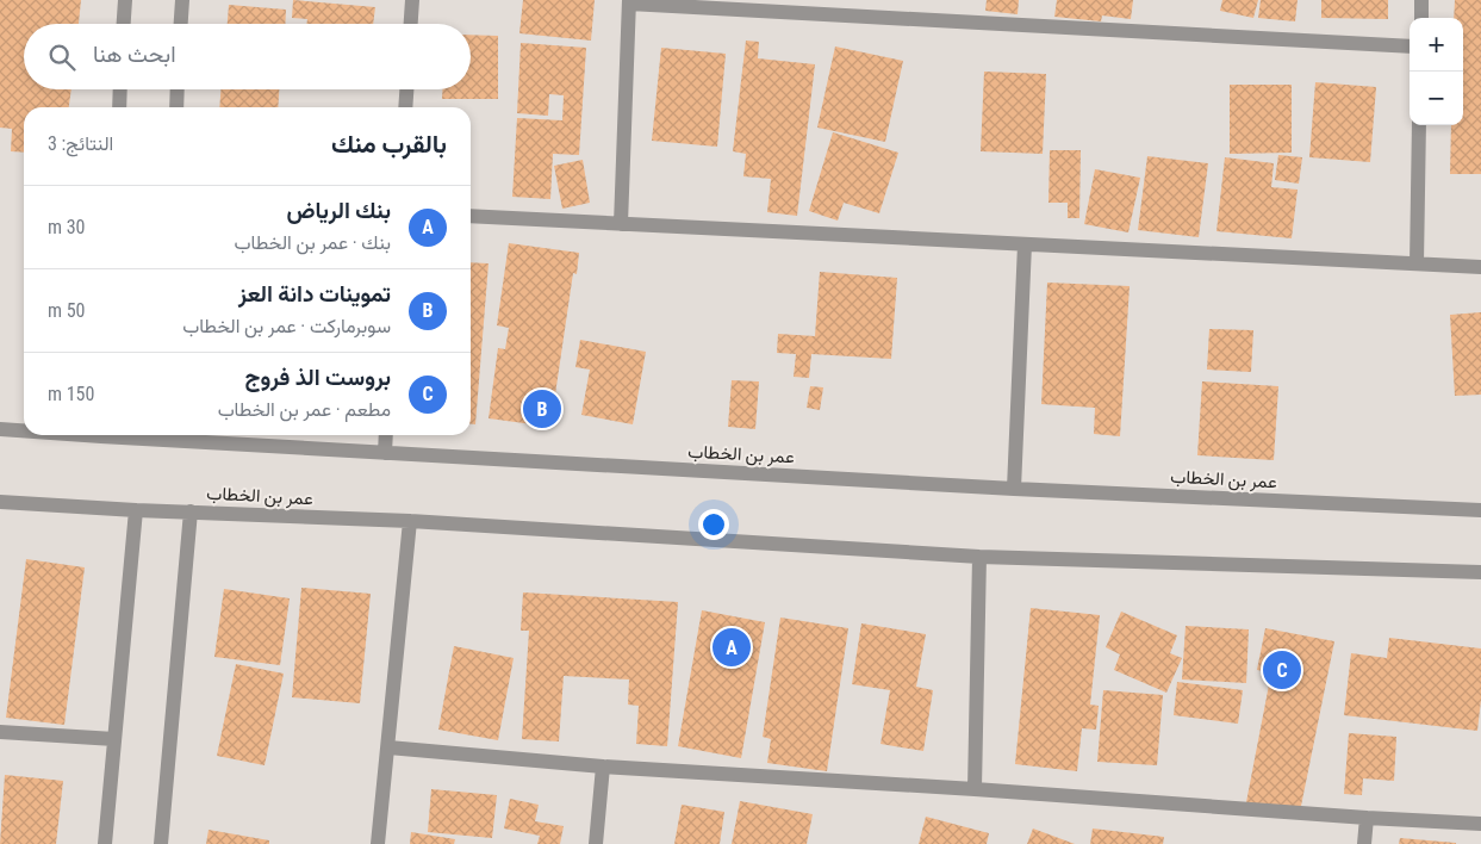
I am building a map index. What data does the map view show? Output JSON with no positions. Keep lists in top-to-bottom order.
{
  "streets": {
    "street": ["عمر بن الخطاب"]
  },
  "page": {
    "map_buttons": ["+", "−"],
    "search": "ابحث هنا",
    "heading": ["بالقرب منك", "النتائج: 3"],
    "list": [
      {
        "mark": "A",
        "name": "بنك الرياض",
        "note": "بنك · عمر بن الخطاب",
        "value": "30 m"
      },
      {
        "mark": "B",
        "name": "تموينات دانة العز",
        "note": "سوبرماركت · عمر بن الخطاب",
        "value": "50 m"
      },
      {
        "mark": "C",
        "name": "بروست الذ فروج",
        "note": "مطعم · عمر بن الخطاب",
        "value": "150 m"
      }
    ],
    "pins": ["B", "A", "C"]
  }
}
